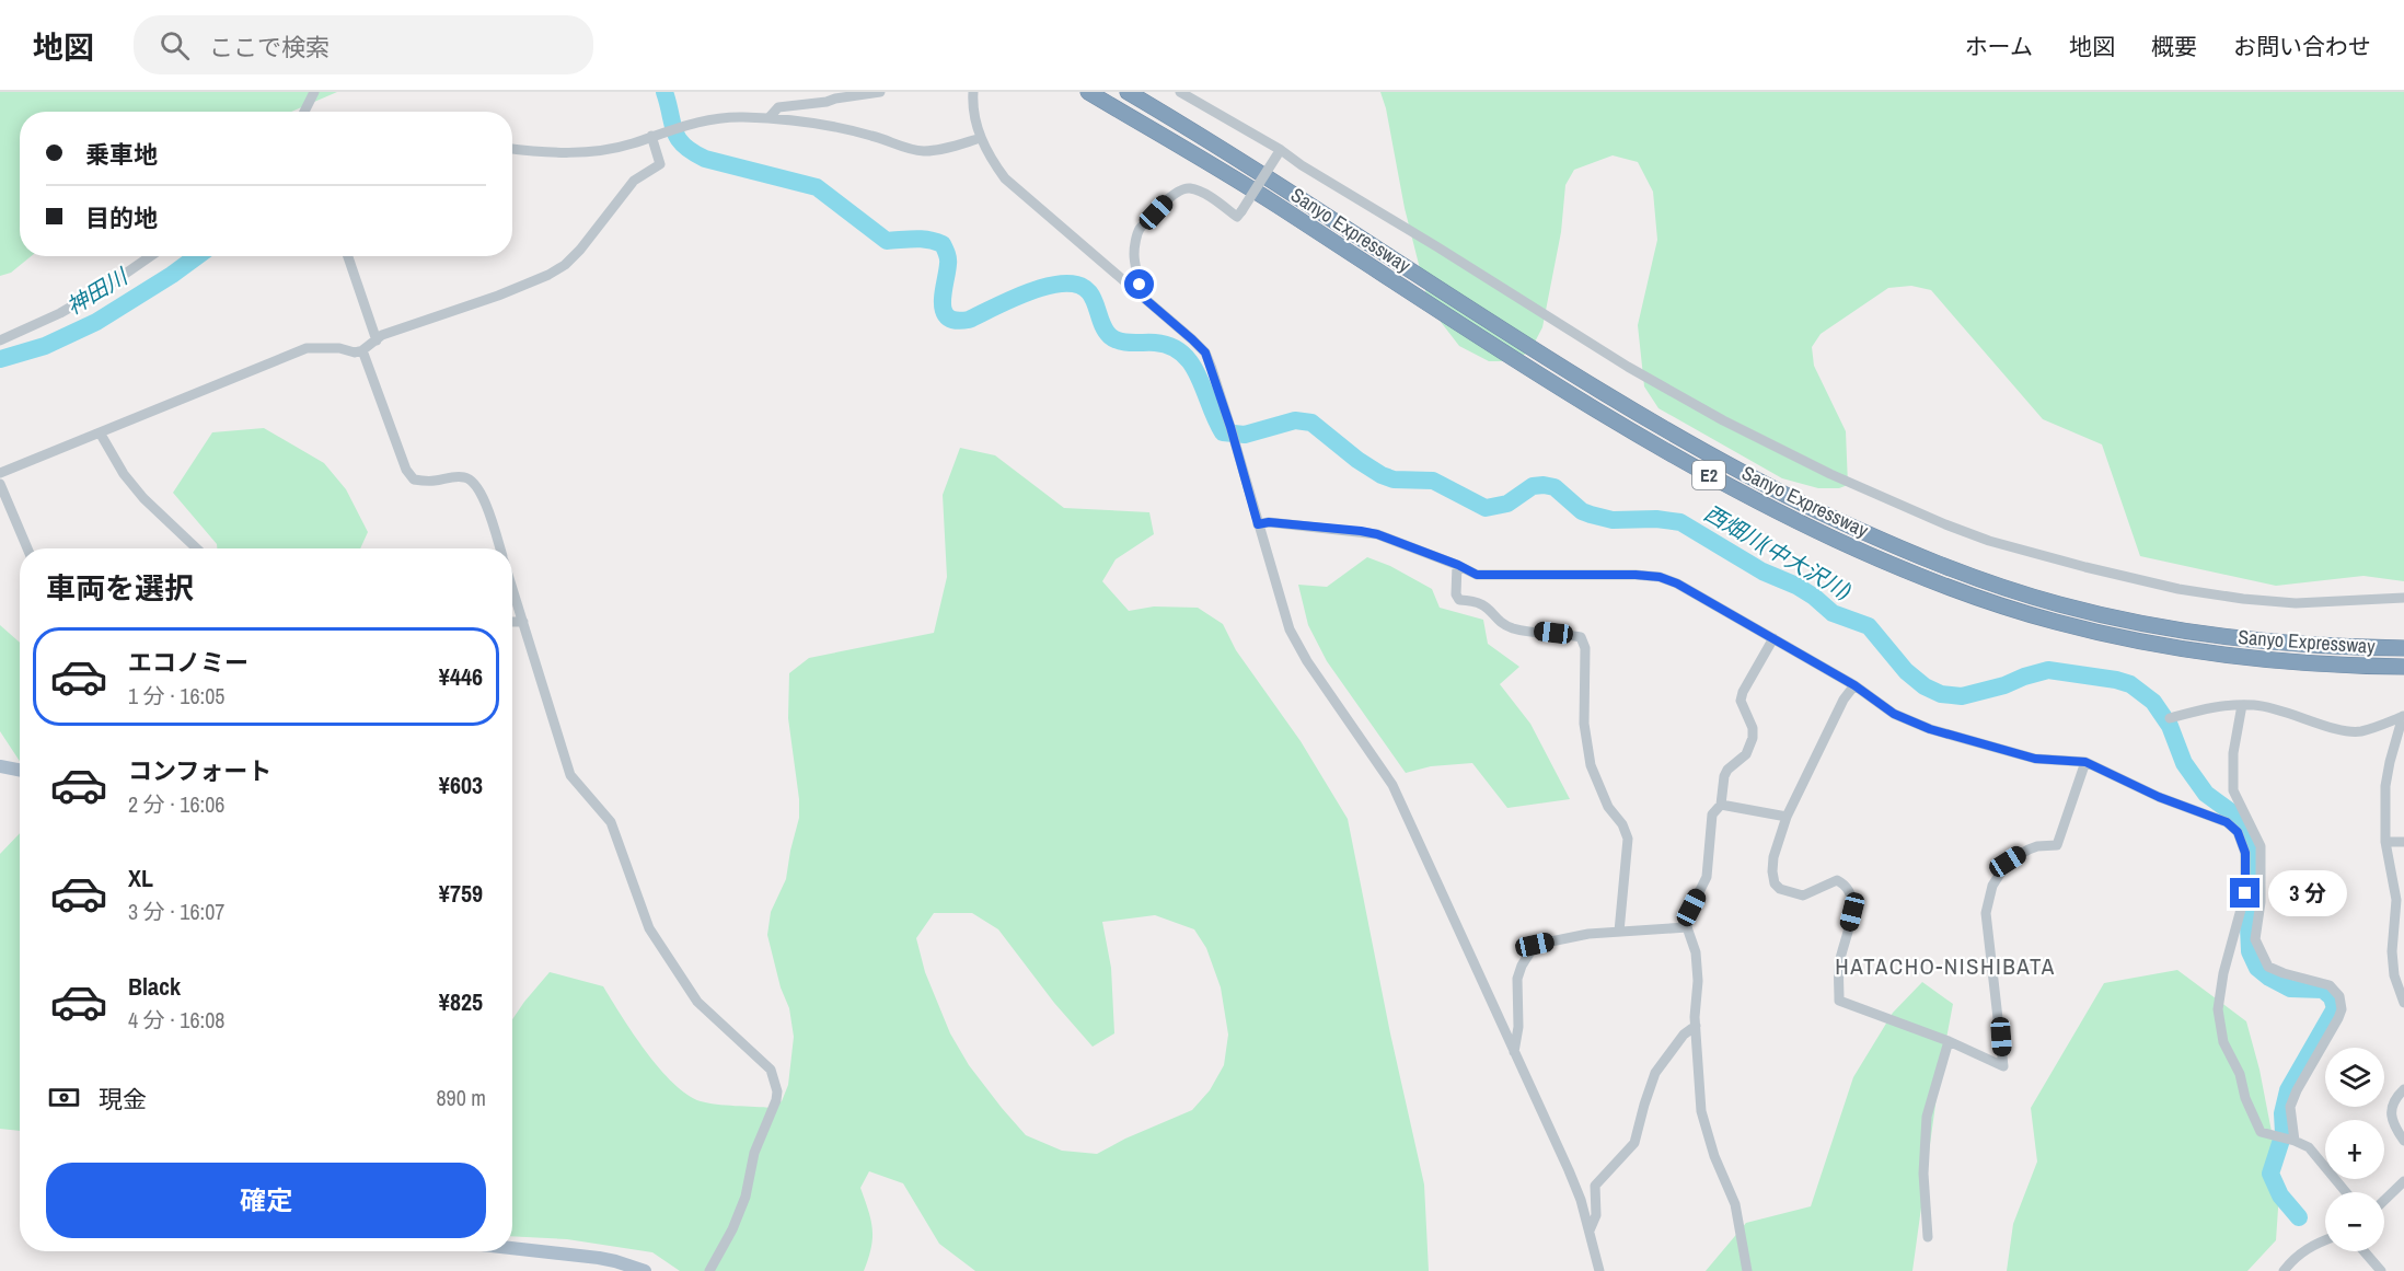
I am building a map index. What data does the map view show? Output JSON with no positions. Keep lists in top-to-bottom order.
{
  "streets": {
    "highway": ["Sanyo Expressway", "E2"]
  },
  "districts": ["HATACHO-NISHIBATA"],
  "water": ["神田川", "西畑川(中大沢川)"],
  "page": {
    "header": "地図",
    "search": "ここで検索",
    "nav": [
      "ホーム",
      "地図",
      "概要",
      "お問い合わせ"
    ],
    "banner": ["乗車地", "目的地"],
    "heading": "車両を選択",
    "list": [
      {
        "name": "エコノミー",
        "note": "1 分 · 16:05",
        "value": "¥446"
      },
      {
        "name": "コンフォート",
        "note": "2 分 · 16:06",
        "value": "¥603"
      },
      {
        "name": "XL",
        "note": "3 分 · 16:07",
        "value": "¥759"
      },
      {
        "name": "Black",
        "note": "4 分 · 16:08",
        "value": "¥825"
      }
    ],
    "bubble": "3 分",
    "map_buttons": ["+", "−"],
    "pay": ["現金", "890 m"],
    "buttons": "確定"
  }
}
